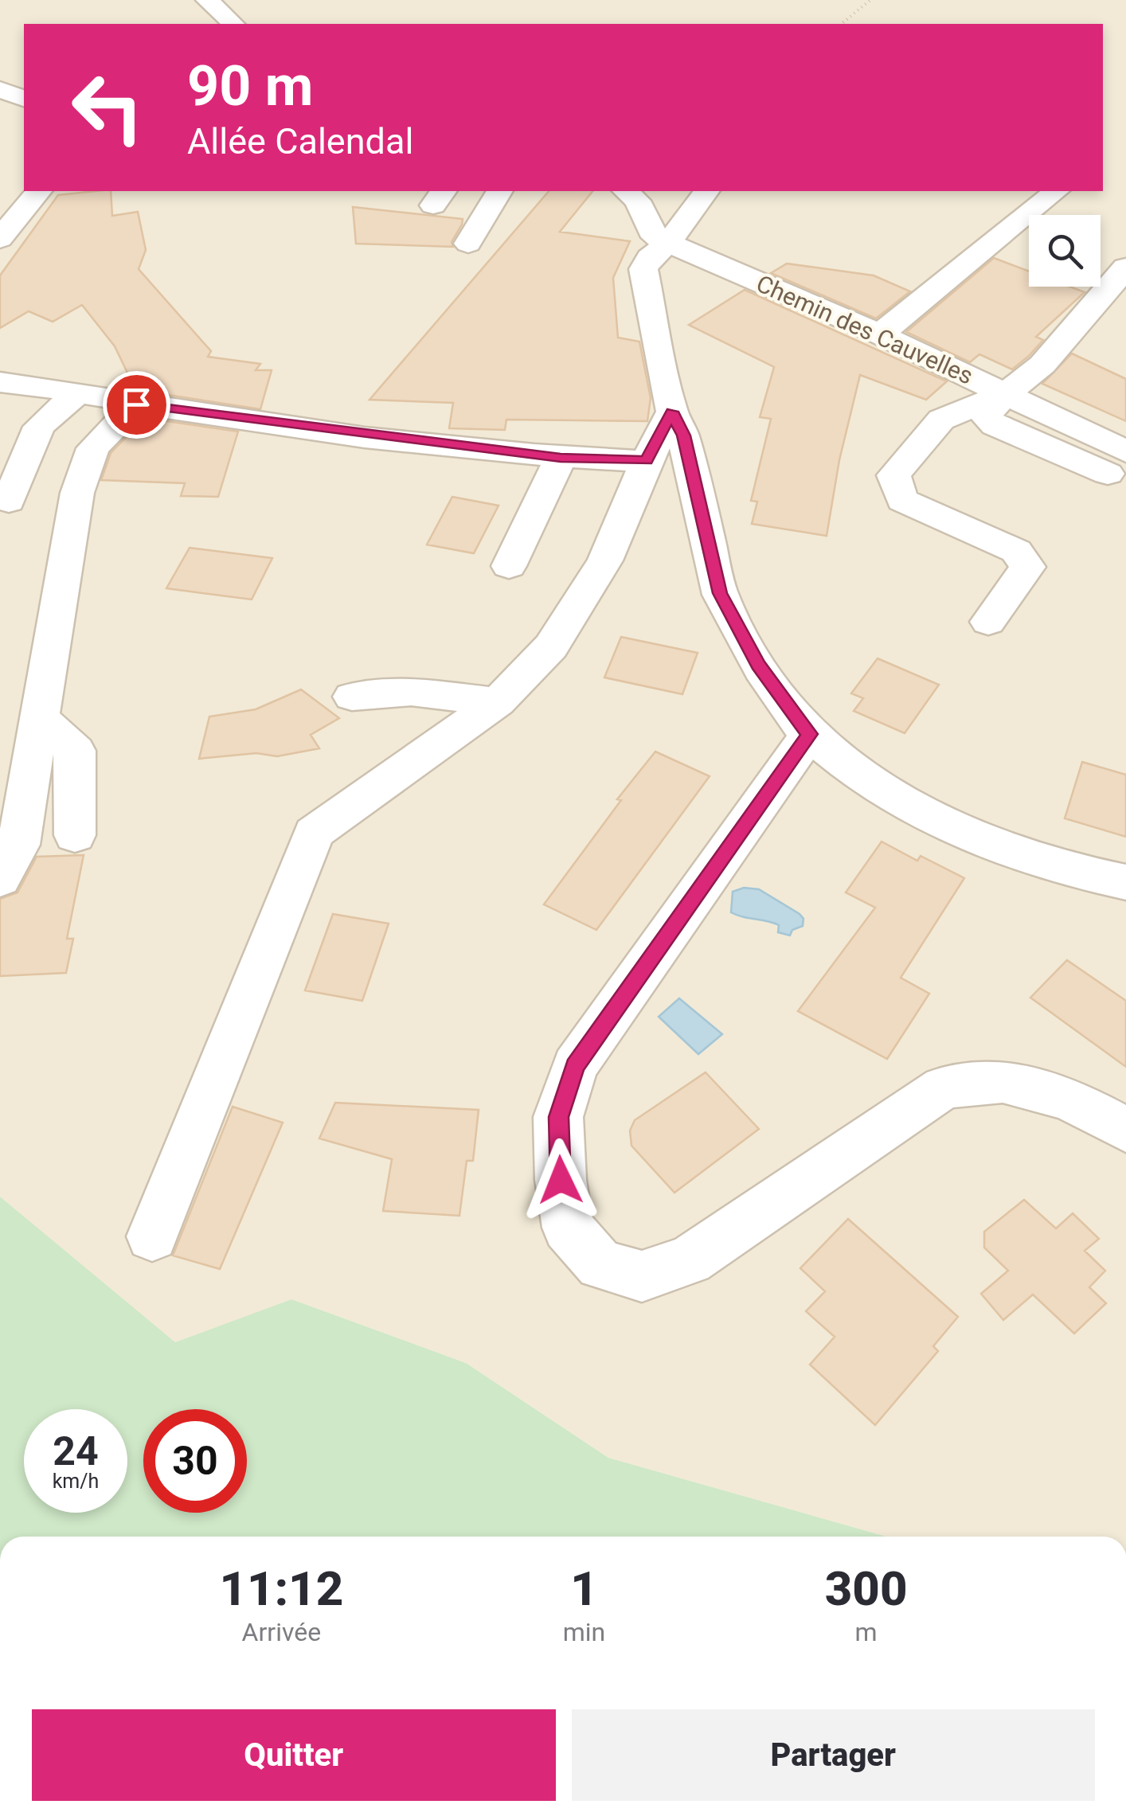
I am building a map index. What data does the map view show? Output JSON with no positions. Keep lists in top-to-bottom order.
{
  "streets": {
    "street": ["Chemin des Cauvelles"]
  },
  "page": {
    "turn": ["90 m", "Allée Calendal"],
    "speed": "24 km/h",
    "limit": "30",
    "eta": [
      "11:12",
      "Arrivée",
      "1",
      "min",
      "300",
      "m"
    ],
    "buttons": ["Quitter", "Partager"]
  }
}
